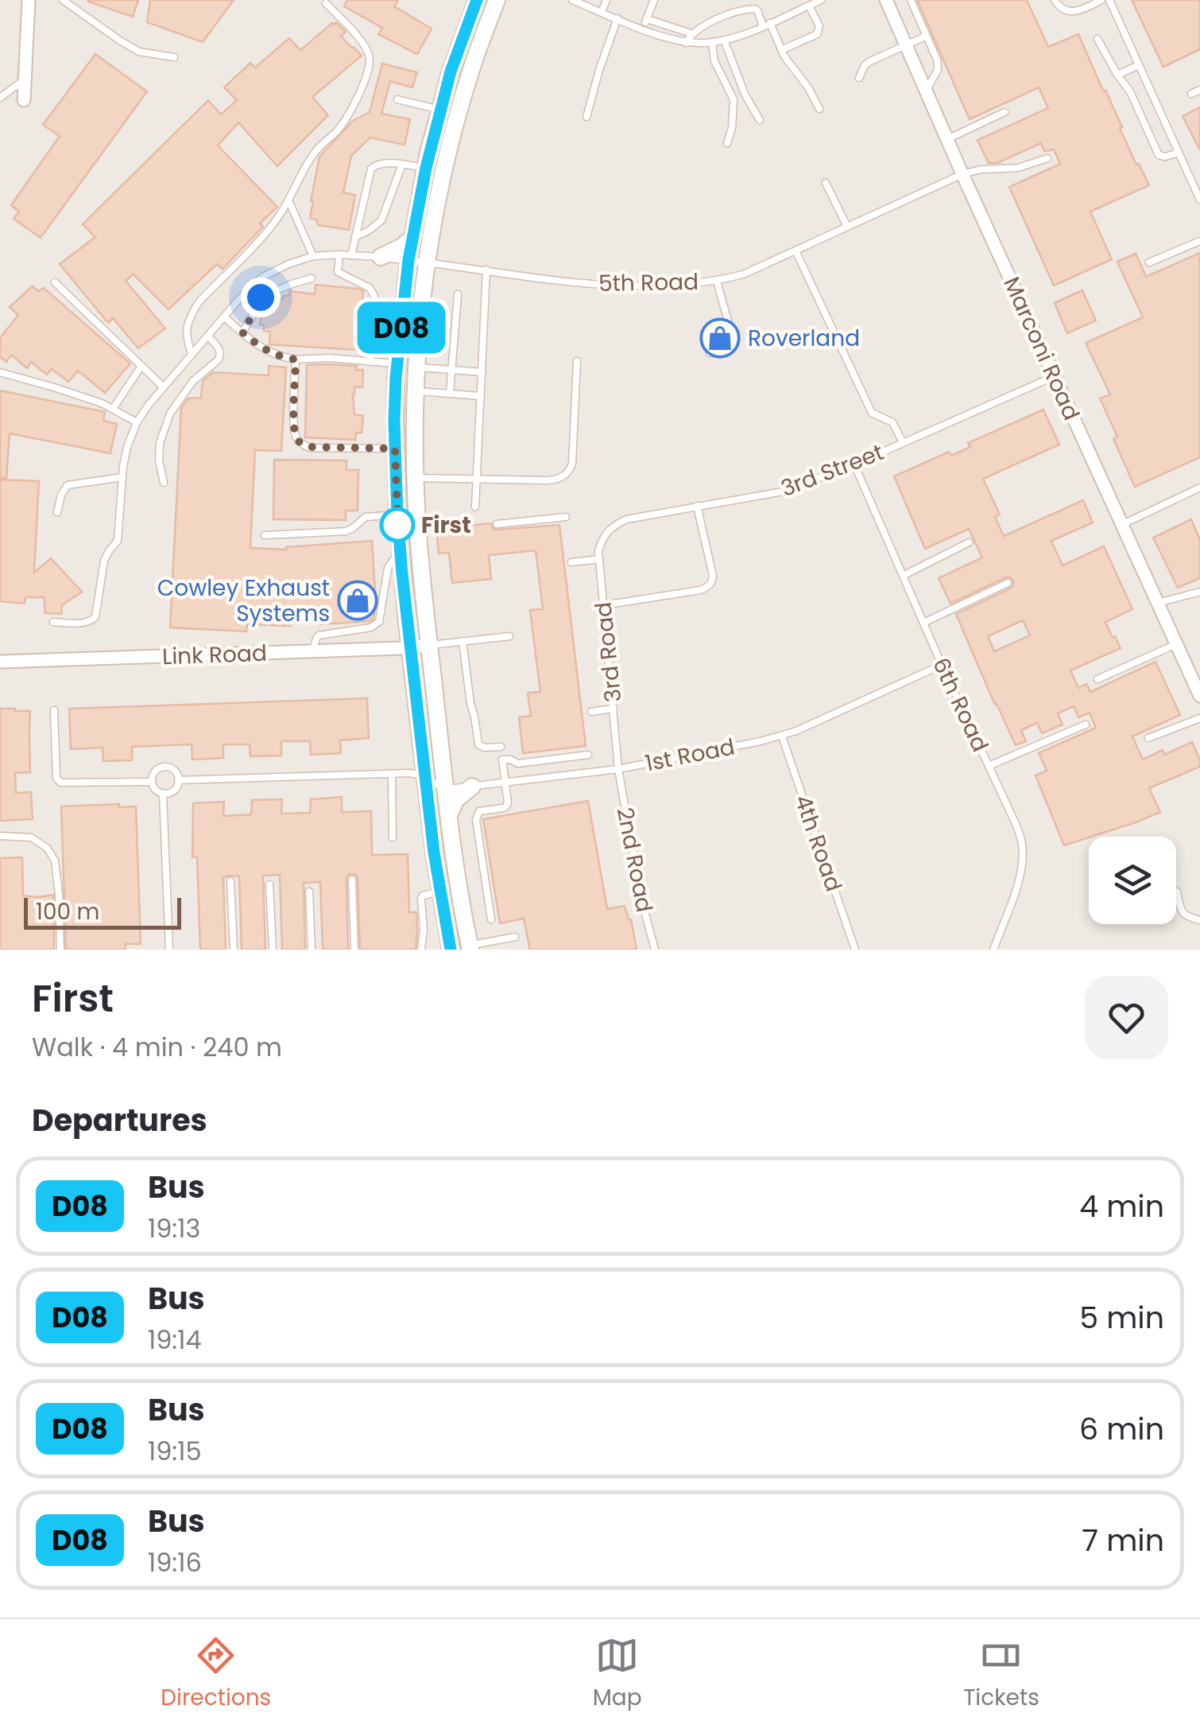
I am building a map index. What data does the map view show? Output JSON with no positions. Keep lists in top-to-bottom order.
{
  "streets": {
    "street": ["Marconi Road", "Link Road"],
    "lane": [
      "5th Road",
      "3rd Street",
      "3rd Road",
      "6th Road",
      "1st Road",
      "4th Road",
      "2nd Road"
    ]
  },
  "crossings": [
    ["5th Road", "Marconi Road"],
    ["Marconi Road", "3rd Street"],
    ["3rd Street", "3rd Road"],
    ["3rd Street", "6th Road"],
    ["3rd Road", "1st Road"],
    ["3rd Road", "2nd Road"],
    ["6th Road", "1st Road"],
    ["1st Road", "4th Road"],
    ["1st Road", "2nd Road"]
  ],
  "places": {
    "shop": ["Roverland", "Cowley Exhaust Systems"],
    "other": ["First"]
  },
  "lines": ["bus line D08"],
  "scale_bar": "100 m",
  "page": {
    "on_map": "D08",
    "scale": "100 m",
    "heading": [
      ["First", "Walk · 4 min · 240 m"],
      "Departures"
    ],
    "list": [
      {
        "mark": "D08",
        "name": "Bus",
        "note": "19:13",
        "value": "4 min"
      },
      {
        "mark": "D08",
        "name": "Bus",
        "note": "19:14",
        "value": "5 min"
      },
      {
        "mark": "D08",
        "name": "Bus",
        "note": "19:15",
        "value": "6 min"
      },
      {
        "mark": "D08",
        "name": "Bus",
        "note": "19:16",
        "value": "7 min"
      }
    ],
    "tabs": ["Directions", "Map", "Tickets"]
  }
}
